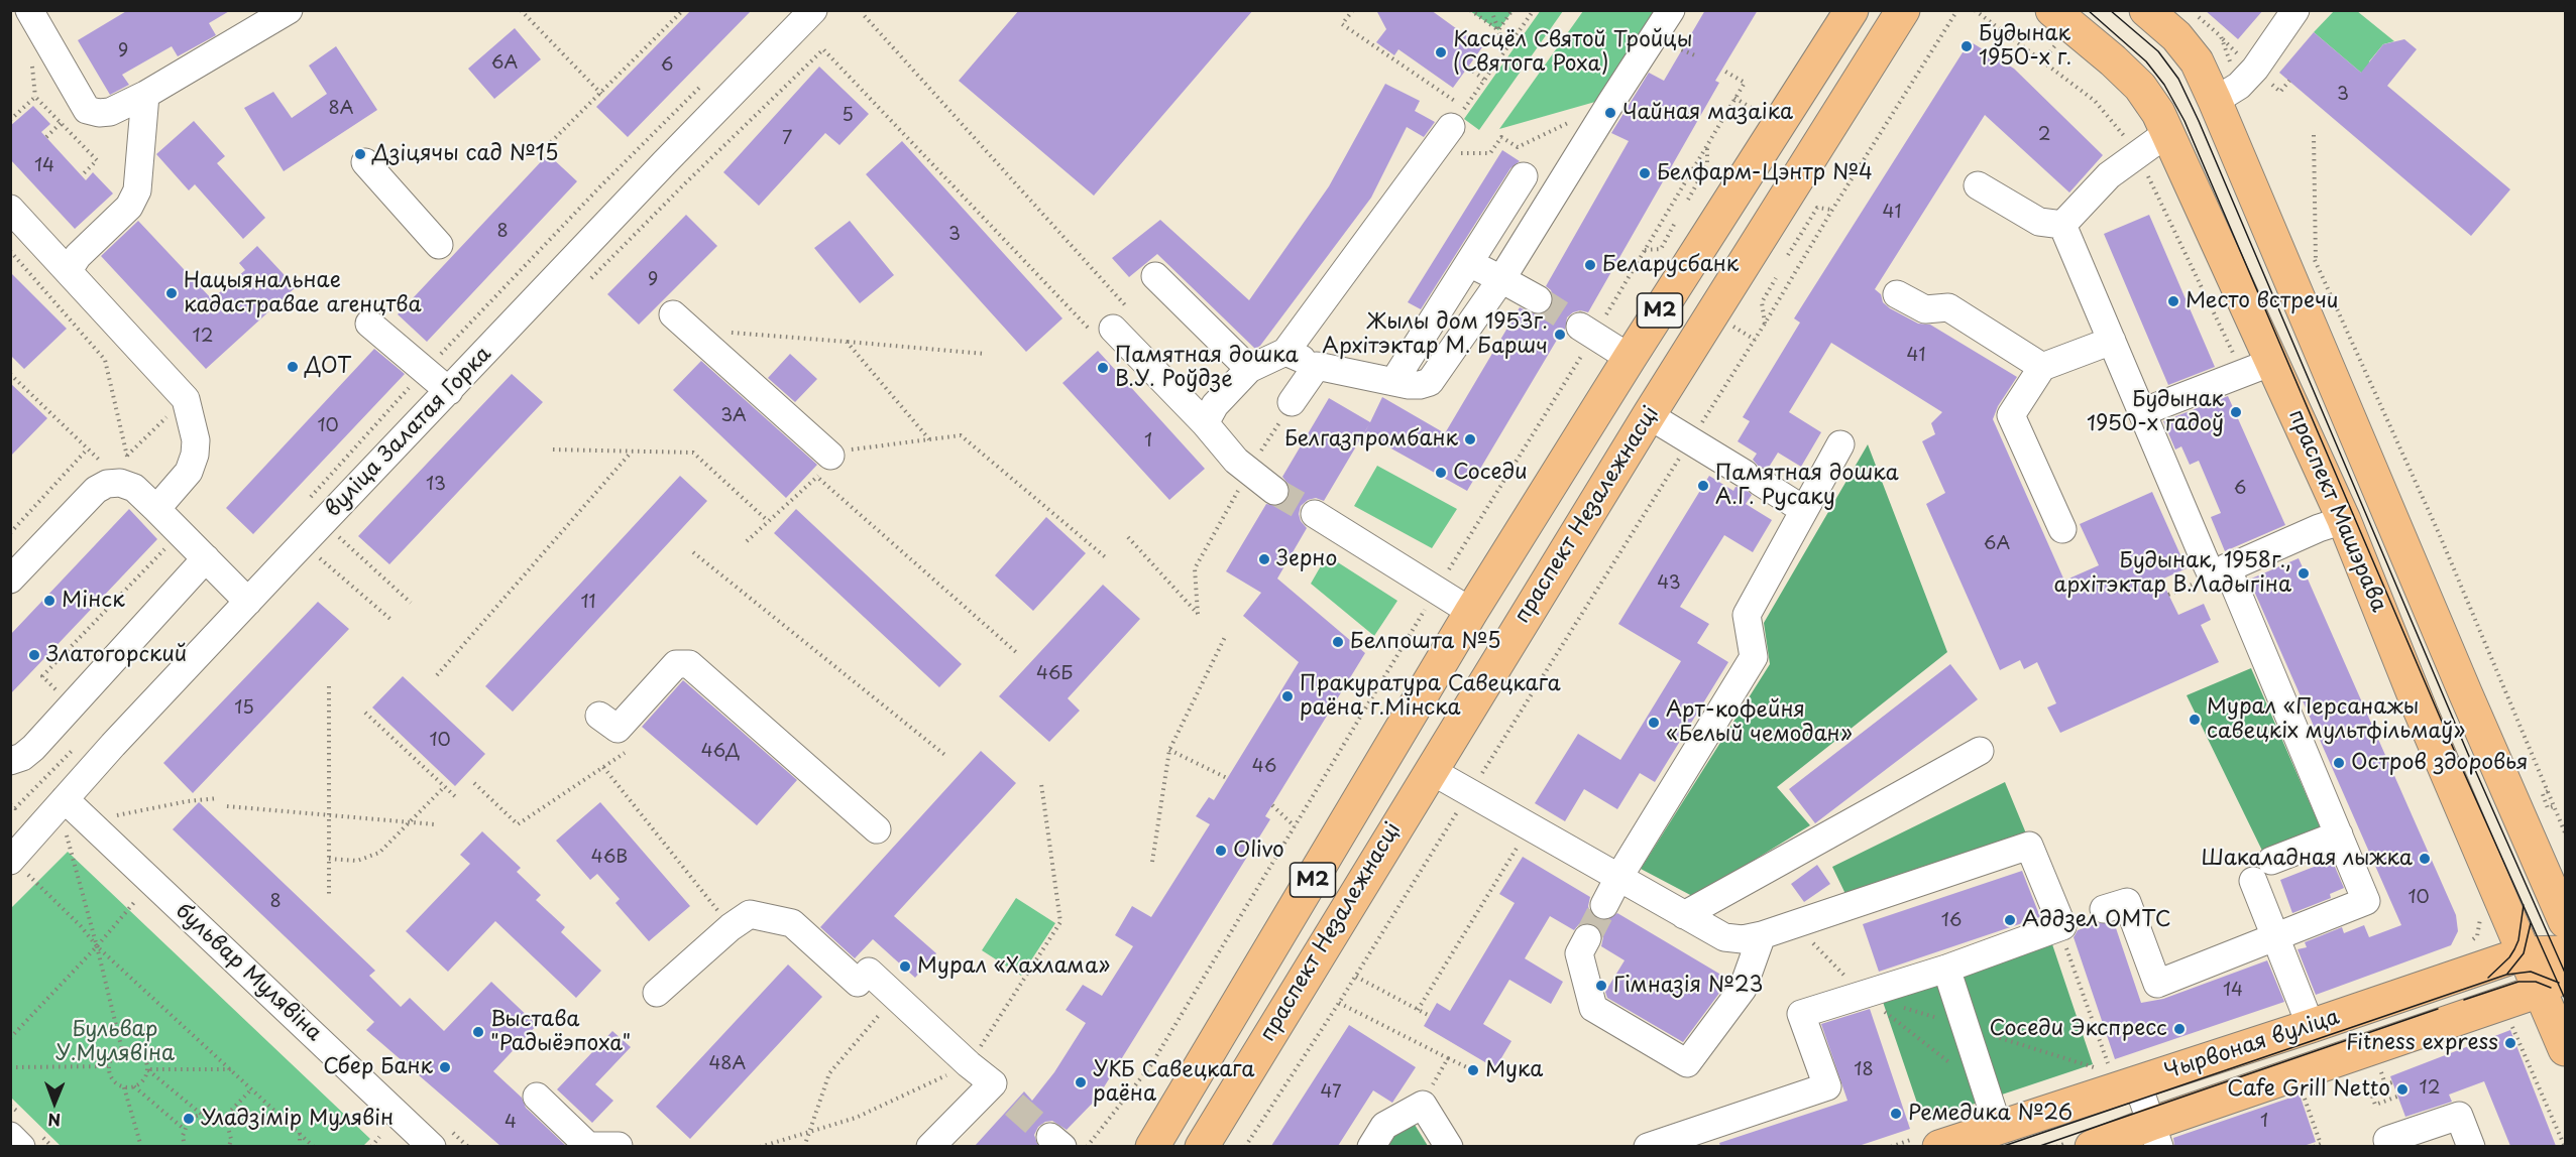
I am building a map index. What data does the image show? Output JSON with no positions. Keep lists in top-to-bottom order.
{
  "streets": {
    "main road": [
      "М2",
      "праспект Машэрава",
      "праспект Незалежнасці",
      "Чырвоная вуліца"
    ],
    "street": ["вуліца Залатая Горка", "бульвар Мулявіна"]
  },
  "crossings": [
    ["вуліца Залатая Горка", "бульвар Мулявіна"],
    ["праспект Машэрава", "Чырвоная вуліца"]
  ],
  "parks": ["Бульвар У.Мулявіна"],
  "places": [
    "Будынак 1950-х г.",
    "Касцёл Святой Тройцы (Святога Роха)",
    "Чайная мазаіка",
    "Дзіцячы сад №15",
    "Белфарм-Цэнтр №4",
    "Беларусбанк",
    "Нацыянальнае кадастравае агенцтва",
    "Место встречи",
    "Жылы дом 1953г. Архітэктар М. Баршч",
    "ДОТ",
    "Памятная дошка В.У. Роўдзе",
    "Будынак 1950-х гадоў",
    "Белгазпромбанк",
    "Соседи",
    "Памятная дошка А.Г. Русаку",
    "Зерно",
    "Будынак, 1958г., архітэктар В.Ладыгіна",
    "Мінск",
    "Белпошта №5",
    "Златогорский",
    "Пракуратура Савецкага раёна г.Мінска",
    "Мурал «Персанажы савецкіх мультфільмаў»",
    "Арт-кофейня «Белый чемодан»",
    "Остров здоровья",
    "Olivo",
    "Шакаладная лыжка",
    "Аддзел ОМТС",
    "Мурал «Хахлама»",
    "Гімназія №23",
    "Соседи Экспресс",
    "Выстава \"Радыёэпоха\"",
    "Fitness express",
    "Сбер Банк",
    "Мука",
    "УКБ Савецкага раёна",
    "Cafe Grill Netto",
    "Ремедика №26",
    "Уладзімір Мулявін"
  ],
  "house_numbers": [
    "9",
    "6А",
    "6",
    "3",
    "8А",
    "5",
    "2",
    "7",
    "14",
    "41",
    "8",
    "3",
    "9",
    "12",
    "41",
    "3А",
    "10",
    "1",
    "13",
    "6",
    "6А",
    "43",
    "11",
    "46Б",
    "15",
    "10",
    "46Д",
    "46",
    "46В",
    "10",
    "8",
    "16",
    "14",
    "48А",
    "18",
    "12",
    "47",
    "1",
    "4"
  ],
  "north": "bottom"
}
